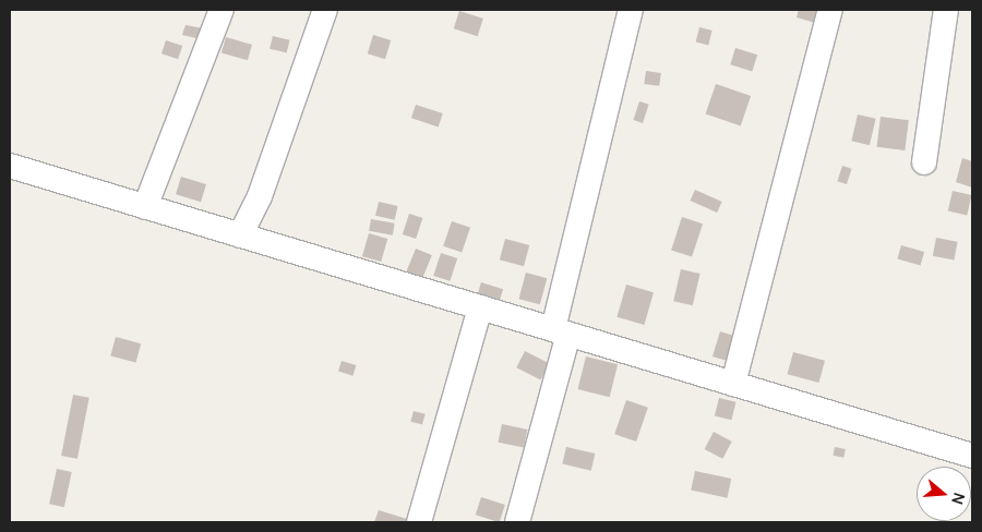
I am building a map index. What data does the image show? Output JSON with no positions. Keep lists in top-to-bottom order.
{
  "north": "right"
}
